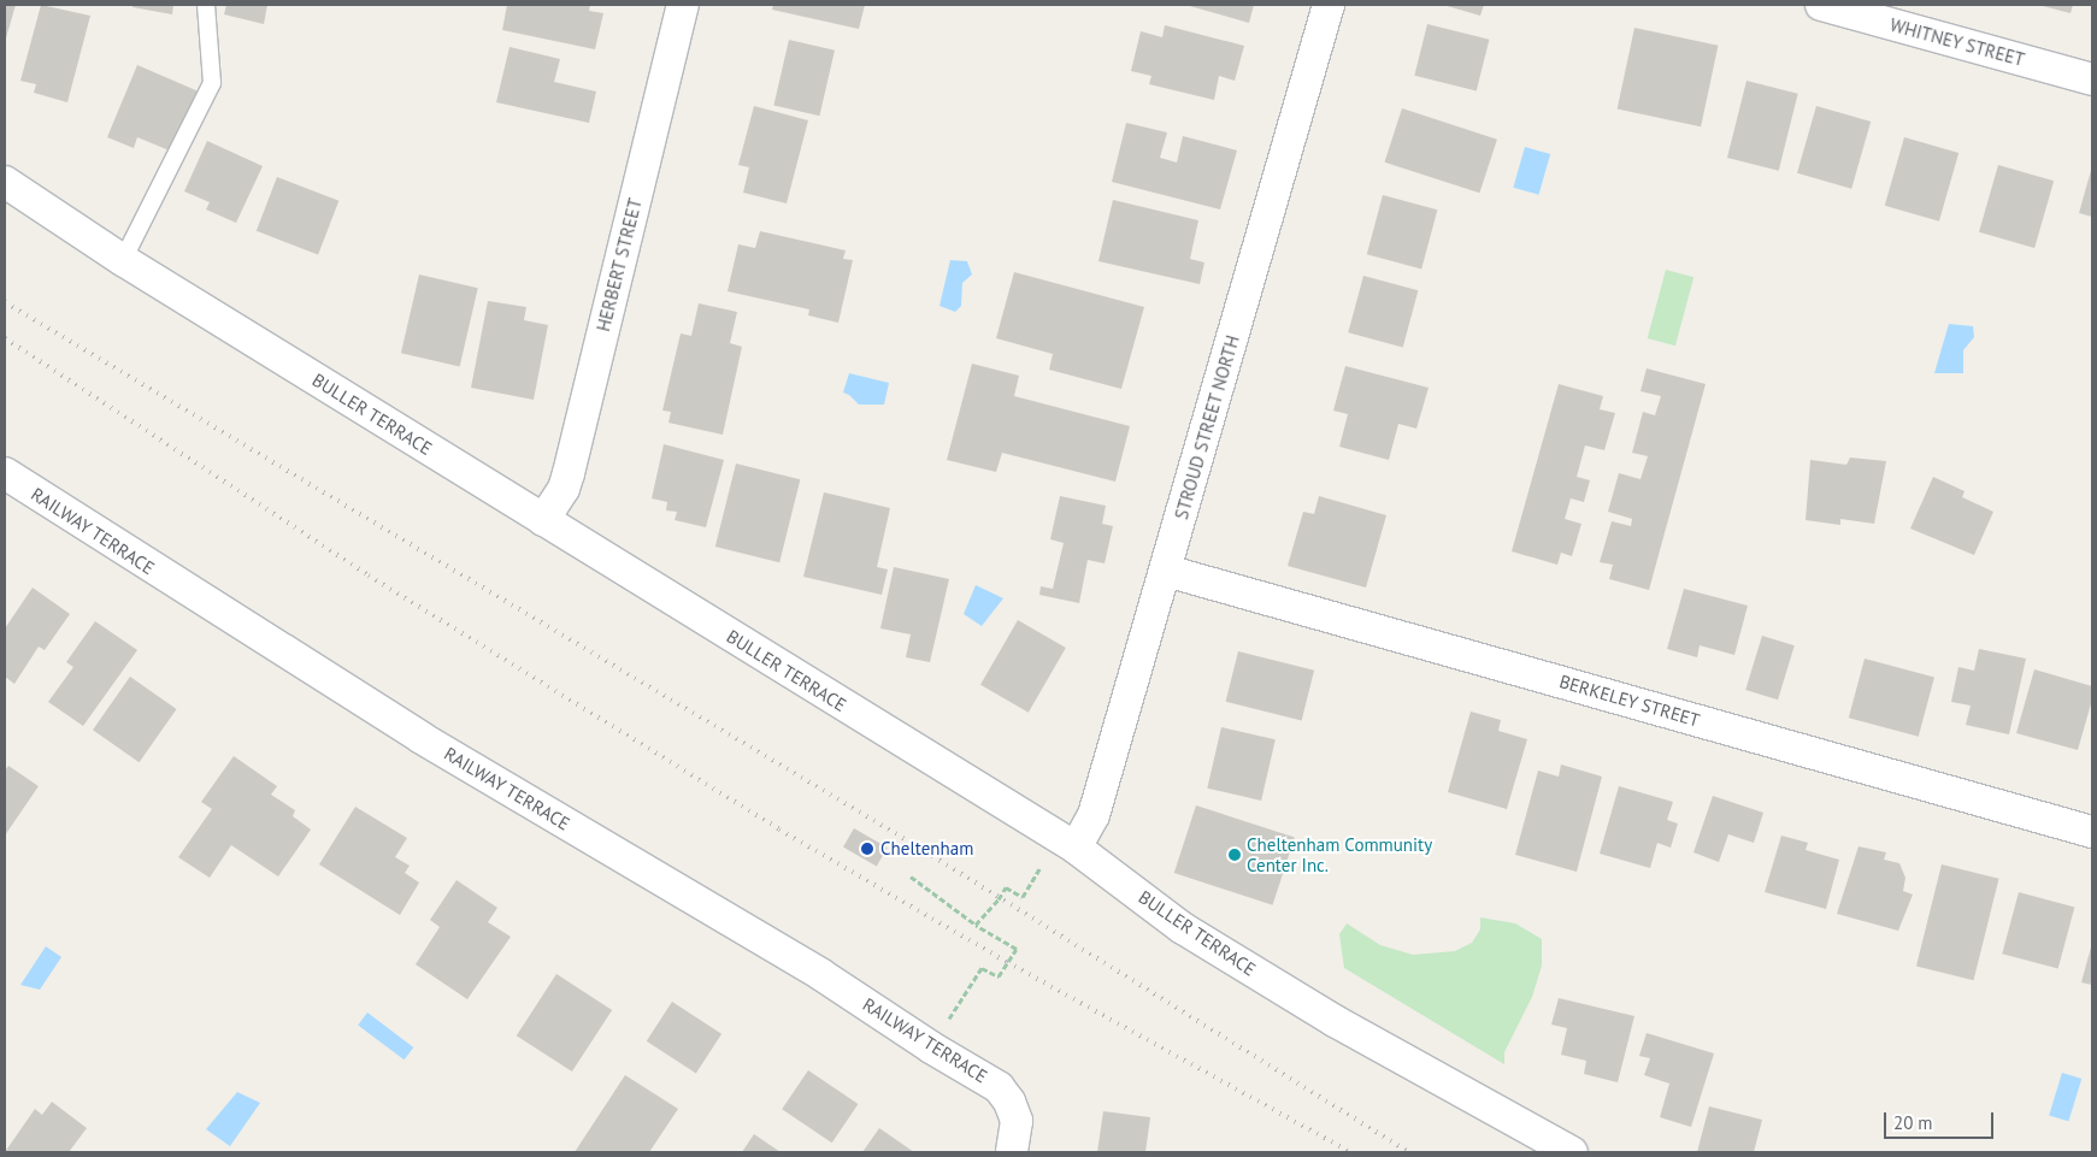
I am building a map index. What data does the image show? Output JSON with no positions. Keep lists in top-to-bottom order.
{
  "streets": {
    "street": [
      "WHITNEY STREET",
      "HERBERT STREET",
      "BULLER TERRACE",
      "STROUD STREET NORTH",
      "RAILWAY TERRACE",
      "BERKELEY STREET"
    ]
  },
  "crossings": [
    ["HERBERT STREET", "BULLER TERRACE"],
    ["BULLER TERRACE", "STROUD STREET NORTH"],
    ["STROUD STREET NORTH", "BERKELEY STREET"]
  ],
  "places": ["Cheltenham", "Cheltenham Community Center Inc."],
  "scale_bar": "20 m"
}
